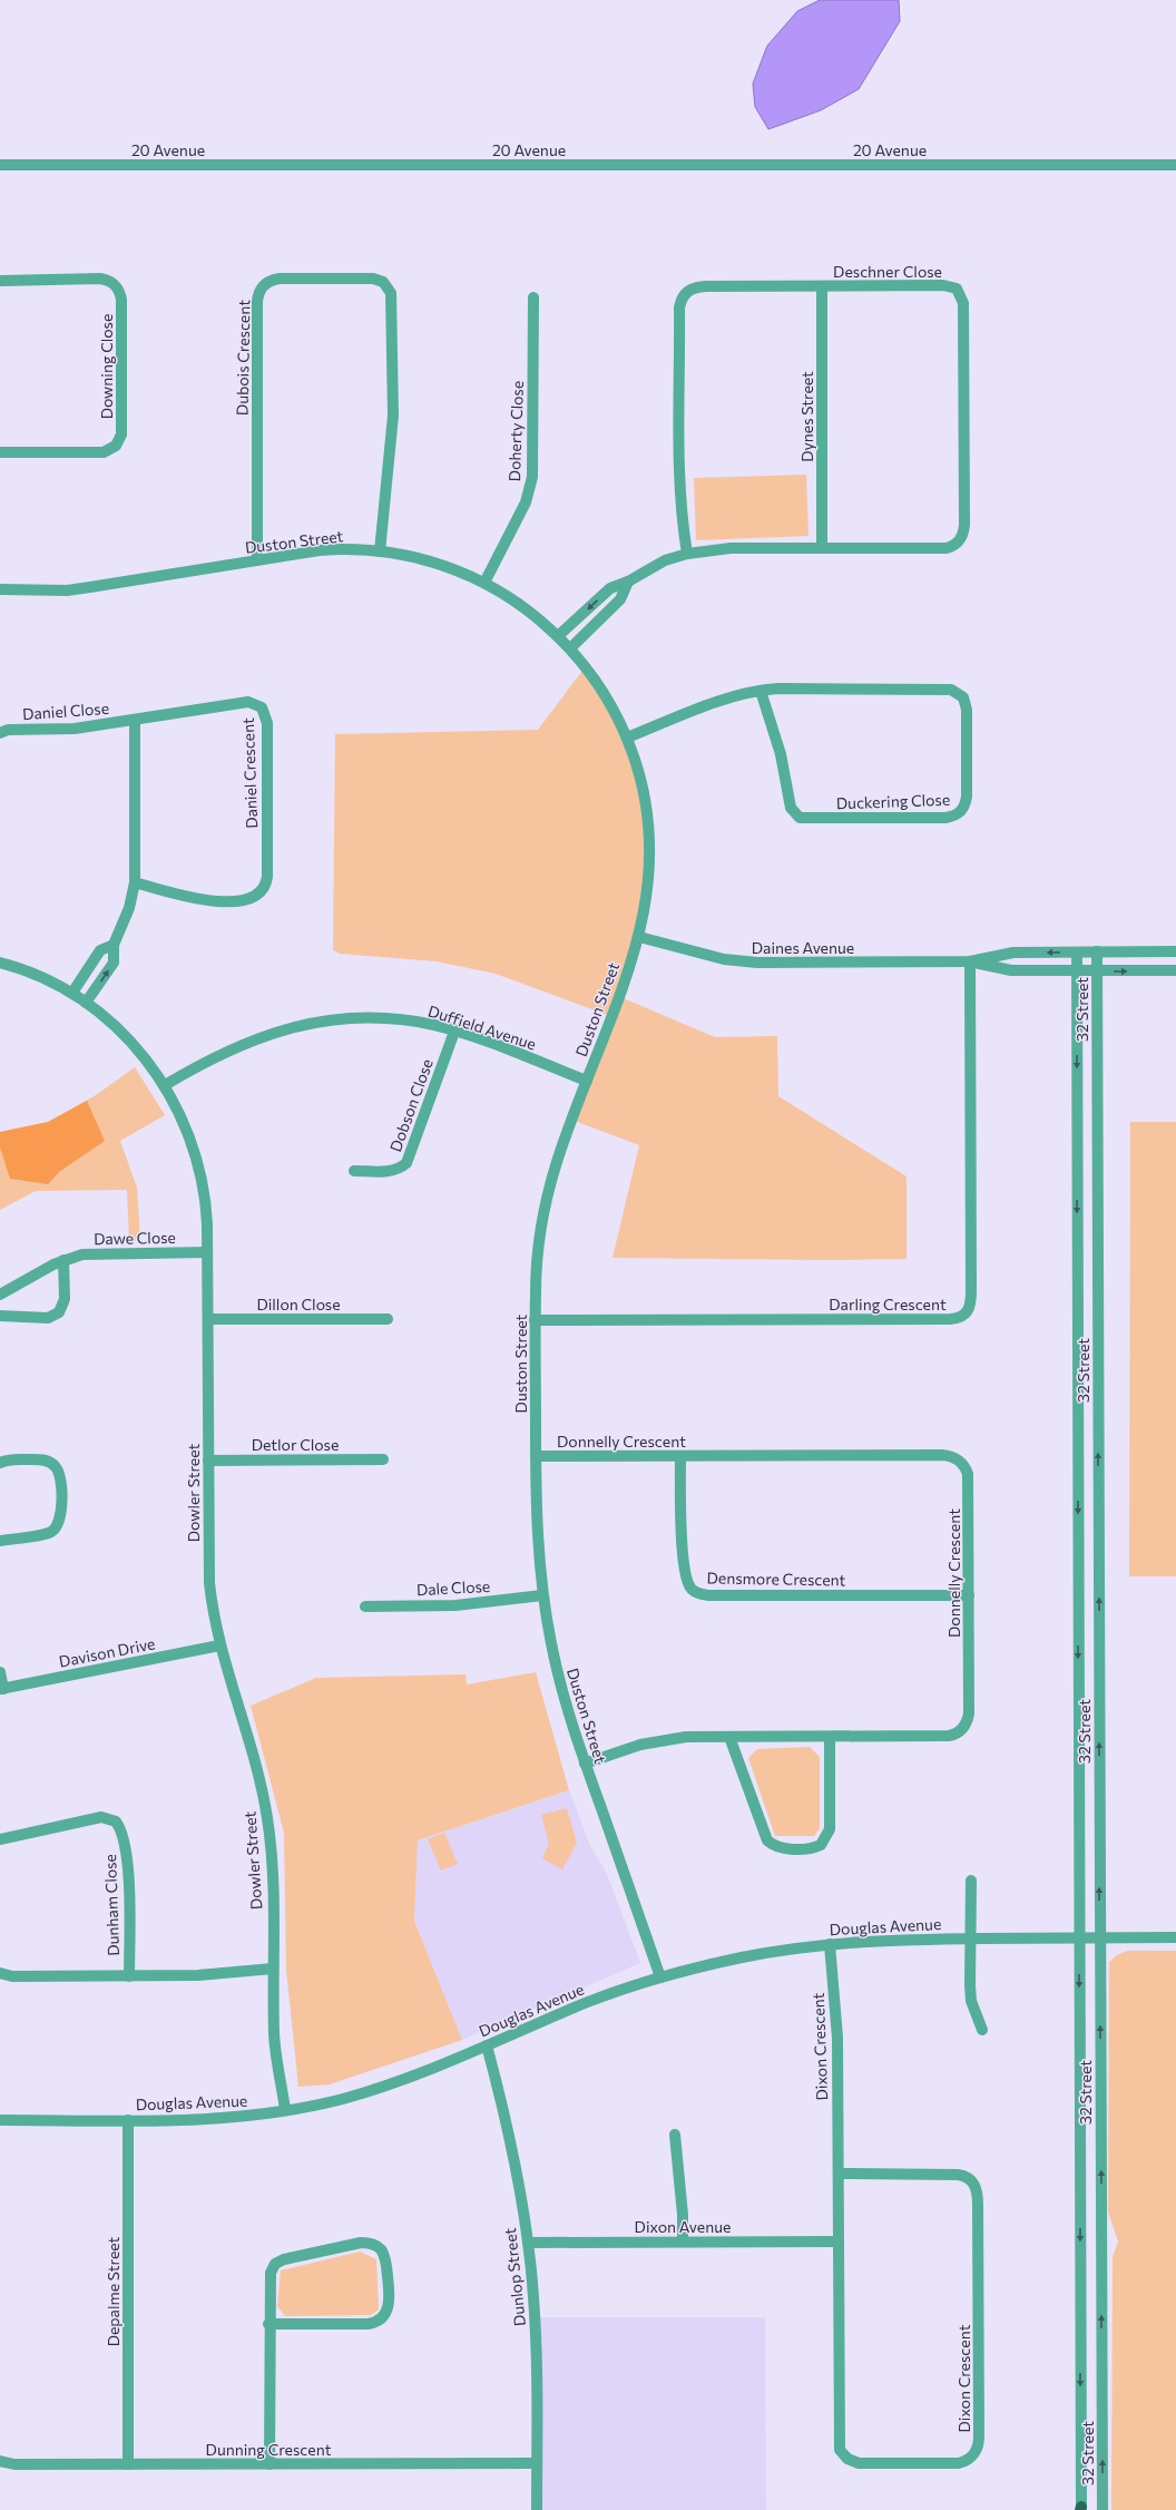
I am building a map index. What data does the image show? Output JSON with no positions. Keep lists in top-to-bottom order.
{
  "streets": {
    "street": [
      "20 Avenue",
      "Deschner Close",
      "Dubois Crescent",
      "Downing Close",
      "Dynes Street",
      "Doherty Close",
      "Duston Street",
      "Daniel Close",
      "Daniel Crescent",
      "Duckering Close",
      "Daines Avenue",
      "32 Street",
      "Duffield Avenue",
      "Dobson Close",
      "Dawe Close",
      "Dillon Close",
      "Darling Crescent",
      "Donnelly Crescent",
      "Detlor Close",
      "Dowler Street",
      "Densmore Crescent",
      "Dale Close",
      "Davison Drive",
      "Dunham Close",
      "Douglas Avenue",
      "Dixon Crescent",
      "Dixon Avenue",
      "Dunlop Street",
      "Depalme Street",
      "Dunning Crescent"
    ]
  },
  "crossings": [
    ["Deschner Close", "Dynes Street"],
    ["Deschner Close", "Duston Street"],
    ["Dubois Crescent", "Duston Street"],
    ["Doherty Close", "Duston Street"],
    ["Duston Street", "Duckering Close"],
    ["Duston Street", "Daines Avenue"],
    ["Duston Street", "Duffield Avenue"],
    ["Duston Street", "Darling Crescent"],
    ["Duston Street", "Donnelly Crescent"],
    ["Duston Street", "Dale Close"],
    ["Duston Street", "Douglas Avenue"],
    ["Daniel Close", "Daniel Crescent"],
    ["Daines Avenue", "32 Street"],
    ["Daines Avenue", "Darling Crescent"],
    ["32 Street", "Douglas Avenue"],
    ["Duffield Avenue", "Dobson Close"],
    ["Duffield Avenue", "Dowler Street"],
    ["Dawe Close", "Dowler Street"],
    ["Dillon Close", "Dowler Street"],
    ["Donnelly Crescent", "Densmore Crescent"],
    ["Detlor Close", "Dowler Street"],
    ["Dowler Street", "Davison Drive"],
    ["Dowler Street", "Dunham Close"],
    ["Dowler Street", "Douglas Avenue"],
    ["Douglas Avenue", "Dixon Crescent"],
    ["Douglas Avenue", "Dunlop Street"],
    ["Douglas Avenue", "Depalme Street"],
    ["Dixon Crescent", "Dixon Avenue"],
    ["Dixon Avenue", "Dunlop Street"],
    ["Dunlop Street", "Dunning Crescent"],
    ["Depalme Street", "Dunning Crescent"]
  ]
}
